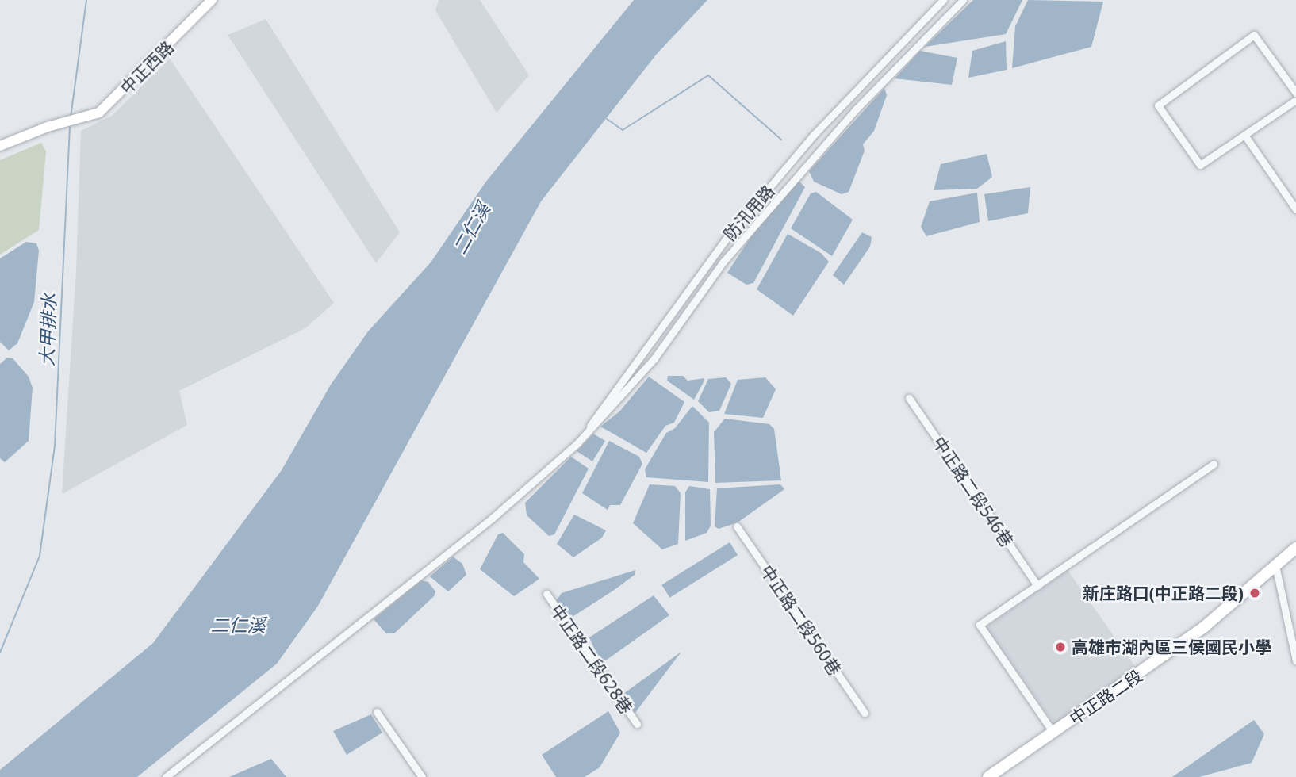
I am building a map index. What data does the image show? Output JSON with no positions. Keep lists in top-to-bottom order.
{
  "streets": {
    "main road": ["中正路二段"],
    "street": [
      "中正西路",
      "防汛用路",
      "中正路二段546巷",
      "中正路二段560巷",
      "中正路二段628巷"
    ]
  },
  "water": ["二仁溪", "大甲排水"],
  "places": ["新庄路口(中正路二段)", "高雄市湖內區三侯國民小學"]
}
